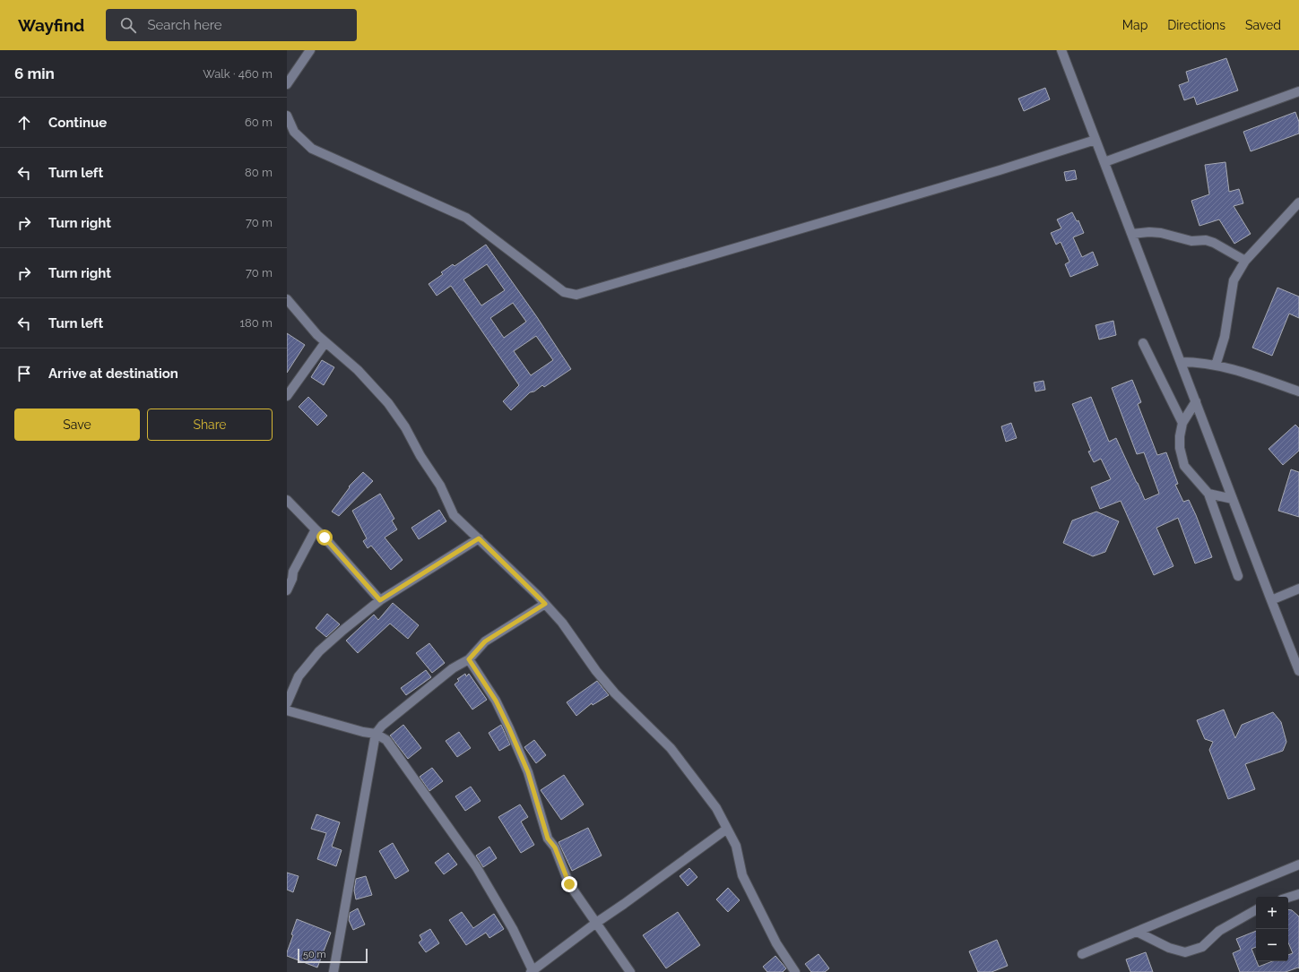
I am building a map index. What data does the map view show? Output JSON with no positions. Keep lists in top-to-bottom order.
{
  "scale_bar": "50 m",
  "page": {
    "header": "Wayfind",
    "search": "Search here",
    "nav": ["Map", "Directions", "Saved"],
    "heading": ["6 min", "Walk · 460 m"],
    "list": [
      ["Continue", "60 m"],
      ["Turn left", "80 m"],
      ["Turn right", "70 m"],
      ["Turn right", "70 m"],
      ["Turn left", "180 m"],
      "Arrive at destination"
    ],
    "buttons": ["Save", "Share"],
    "map_buttons": ["+", "−"],
    "scale": "50 m"
  }
}
